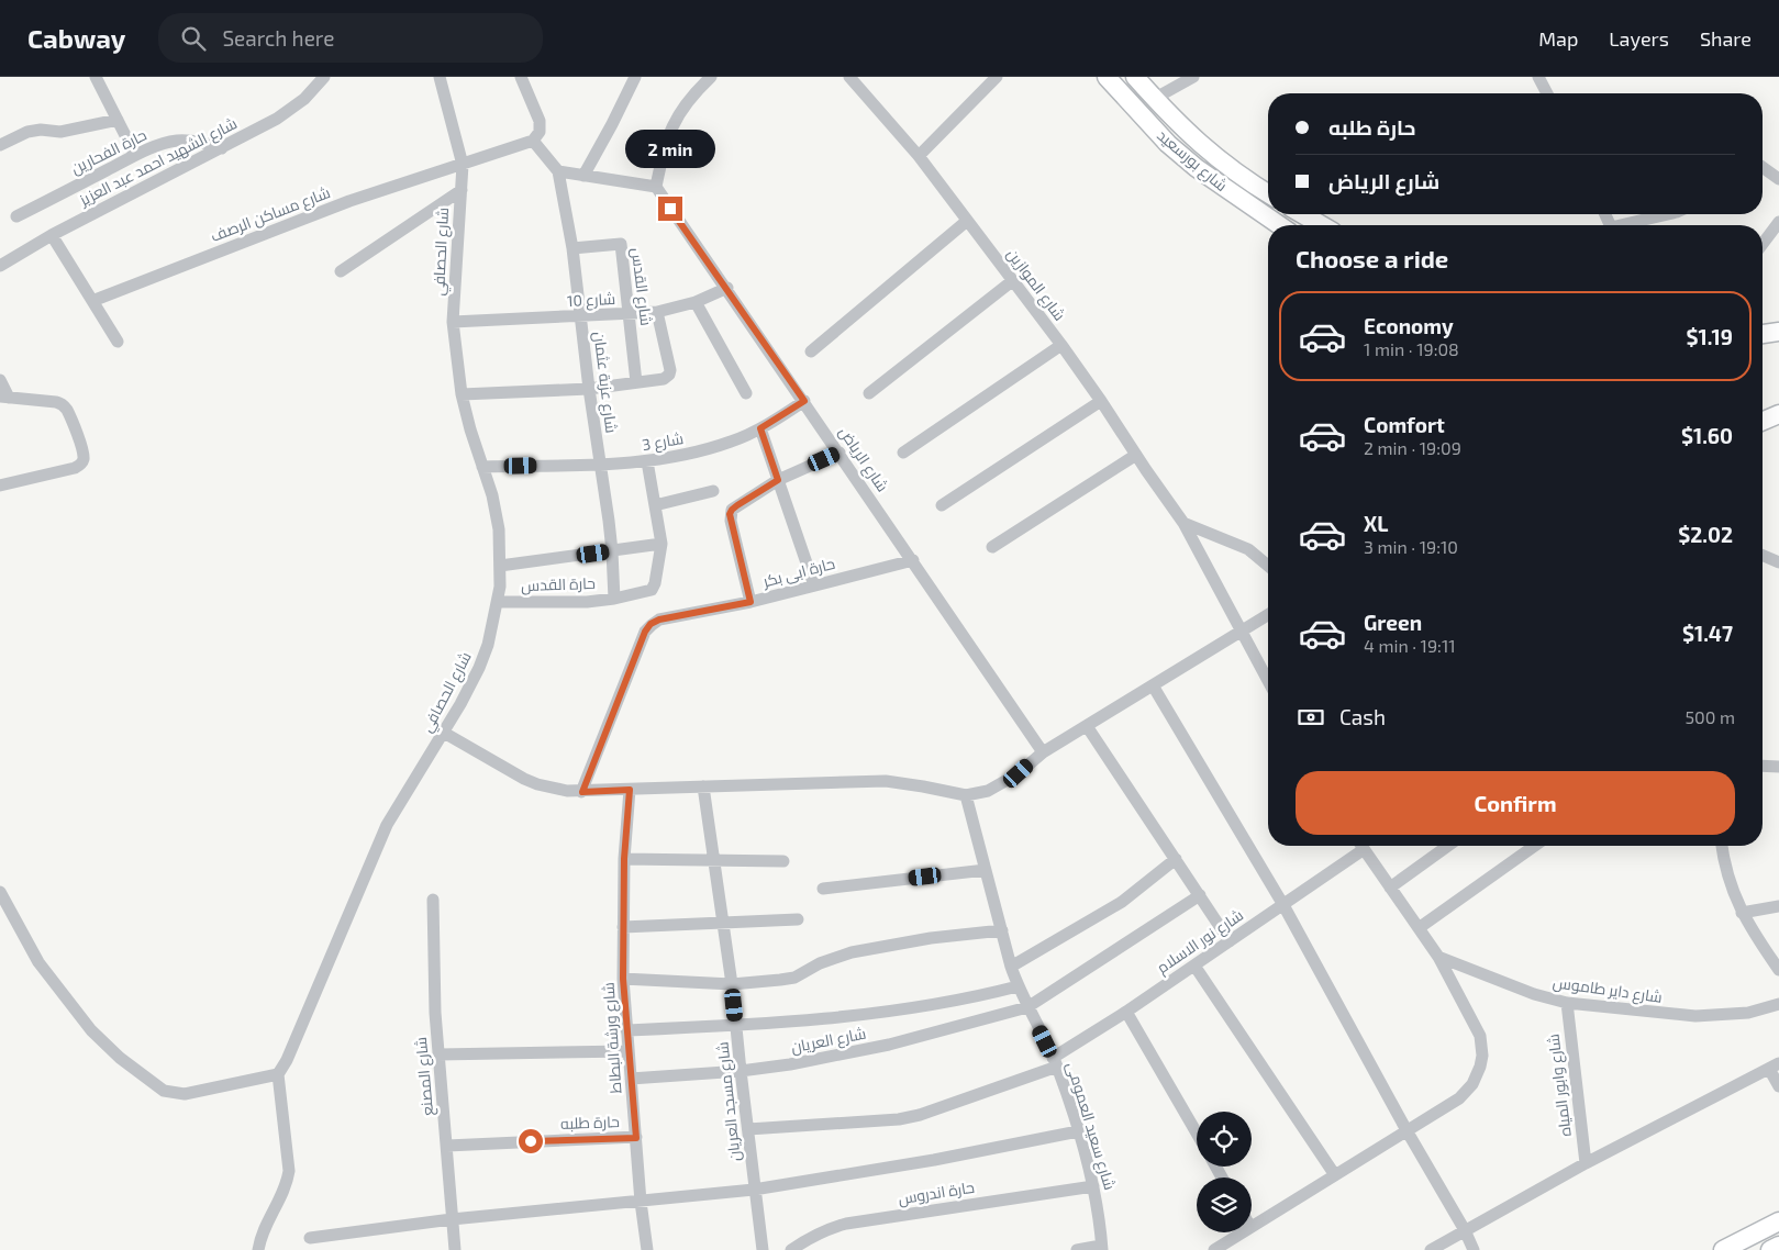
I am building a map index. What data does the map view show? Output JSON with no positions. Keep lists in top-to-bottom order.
{
  "streets": {
    "main road": ["شارع بورسعيد"],
    "street": [
      "حارة الفحارين",
      "شارع الشهيد احمد عبد العزيز",
      "شارع مساكن الرصف",
      "شارع الحصافي",
      "شارع الموازين",
      "شارع القدس",
      "شارع 10",
      "شارع عزبة عثمان",
      "شارع 3",
      "شارع الرياض",
      "حارة ابى بكر",
      "حارة القدس",
      "شارع نور الاسلام",
      "شارع داير طاموس",
      "شارع ورشة البطاط",
      "شارع العريان",
      "شارع المصنع",
      "شارع وابور المياه",
      "شارع مسجد العريان",
      "حارة طلبه",
      "شارع سعيد العمومى",
      "حارة اندروس"
    ]
  },
  "crossings": [
    ["حارة الفحارين", "شارع الشهيد احمد عبد العزيز"],
    ["شارع مساكن الرصف", "شارع الحصافي"],
    ["شارع الحصافي", "شارع 10"],
    ["شارع الحصافي", "شارع 3"],
    ["شارع الحصافي", "حارة القدس"],
    ["شارع القدس", "شارع 10"],
    ["شارع القدس", "شارع عزبة عثمان"],
    ["شارع 10", "شارع عزبة عثمان"],
    ["شارع 10", "شارع الرياض"],
    ["شارع عزبة عثمان", "شارع 3"],
    ["شارع عزبة عثمان", "حارة القدس"],
    ["شارع 3", "شارع الرياض"],
    ["شارع 3", "حارة القدس"],
    ["شارع الرياض", "حارة ابى بكر"],
    ["شارع نور الاسلام", "شارع مسجد العريان"],
    ["شارع نور الاسلام", "شارع سعيد العمومى"],
    ["شارع داير طاموس", "شارع وابور المياه"],
    ["شارع ورشة البطاط", "شارع العريان"],
    ["شارع ورشة البطاط", "حارة طلبه"],
    ["شارع العريان", "شارع مسجد العريان"],
    ["شارع العريان", "شارع سعيد العمومى"],
    ["شارع المصنع", "حارة طلبه"],
    ["شارع سعيد العمومى", "حارة اندروس"]
  ],
  "page": {
    "header": "Cabway",
    "search": "Search here",
    "nav": ["Map", "Layers", "Share"],
    "banner": ["حارة طلبه", "شارع الرياض"],
    "bubble": "2 min",
    "heading": "Choose a ride",
    "list": [
      {
        "name": "Economy",
        "note": "1 min · 19:08",
        "value": "$1.19"
      },
      {
        "name": "Comfort",
        "note": "2 min · 19:09",
        "value": "$1.60"
      },
      {
        "name": "XL",
        "note": "3 min · 19:10",
        "value": "$2.02"
      },
      {
        "name": "Green",
        "note": "4 min · 19:11",
        "value": "$1.47"
      }
    ],
    "pay": ["Cash", "500 m"],
    "buttons": "Confirm"
  }
}
